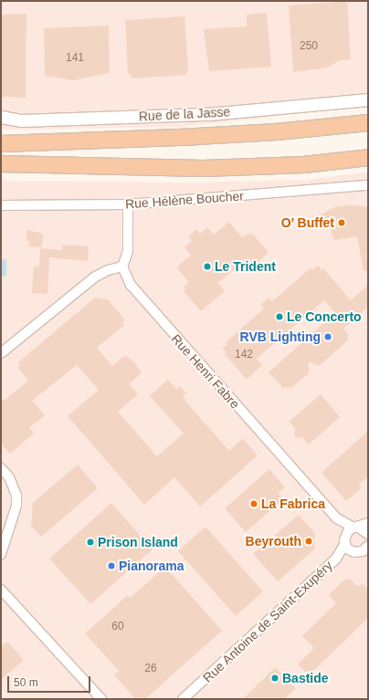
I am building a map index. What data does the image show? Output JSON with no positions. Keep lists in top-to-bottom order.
{
  "streets": {
    "street": [
      "Rue de la Jasse",
      "Rue Hélène Boucher",
      "Rue Henri Fabre",
      "Rue Antoine de Saint-Exupéry"
    ]
  },
  "crossings": [
    ["Rue Henri Fabre", "Rue Antoine de Saint-Exupéry"]
  ],
  "places": [
    "O’ Buffet",
    "Le Trident",
    "Le Concerto",
    "RVB Lighting",
    "La Fabrica",
    "Beyrouth",
    "Prison Island",
    "Pianorama",
    "Bastide"
  ],
  "house_numbers": [
    "250",
    "141",
    "142",
    "60",
    "26"
  ],
  "scale_bar": "50 m"
}
